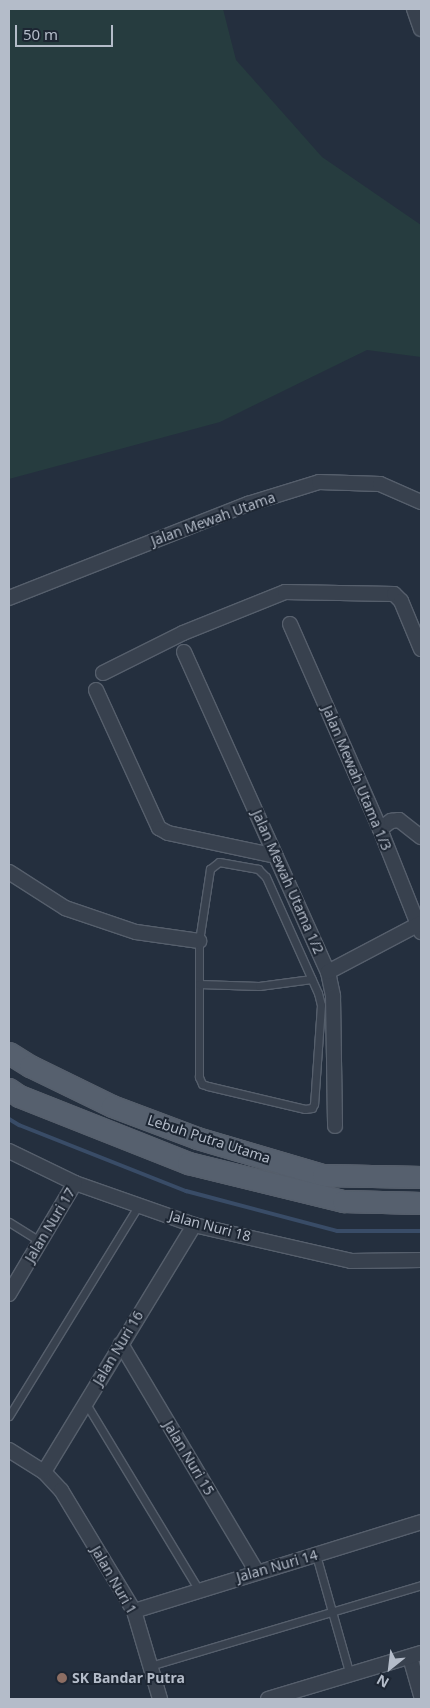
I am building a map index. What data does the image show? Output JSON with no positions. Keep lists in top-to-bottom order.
{
  "streets": {
    "main road": ["Lebuh Putra Utama"],
    "street": [
      "Jalan Mewah Utama",
      "Jalan Mewah Utama 1/3",
      "Jalan Mewah Utama 1/2",
      "Jalan Nuri 17",
      "Jalan Nuri 18",
      "Jalan Nuri 16",
      "Jalan Nuri 15",
      "Jalan Nuri 14",
      "Jalan Nuri 1"
    ]
  },
  "crossings": [
    ["Jalan Nuri 17", "Jalan Nuri 18"],
    ["Jalan Nuri 18", "Jalan Nuri 16"],
    ["Jalan Nuri 16", "Jalan Nuri 15"],
    ["Jalan Nuri 16", "Jalan Nuri 1"],
    ["Jalan Nuri 15", "Jalan Nuri 14"],
    ["Jalan Nuri 14", "Jalan Nuri 1"]
  ],
  "places": ["SK Bandar Putra"],
  "scale_bar": "50 m",
  "north": "bottom left"
}
